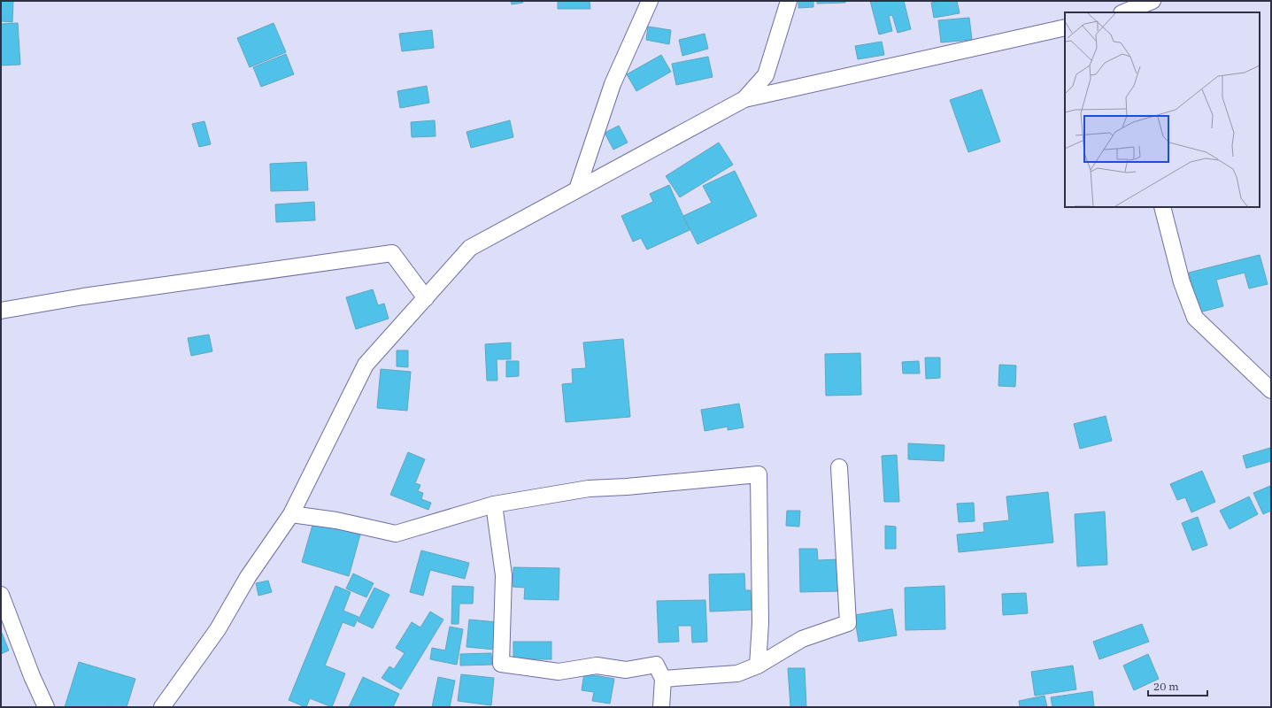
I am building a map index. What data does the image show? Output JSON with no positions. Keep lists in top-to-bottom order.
{
  "scale_bar": "20 m"
}
